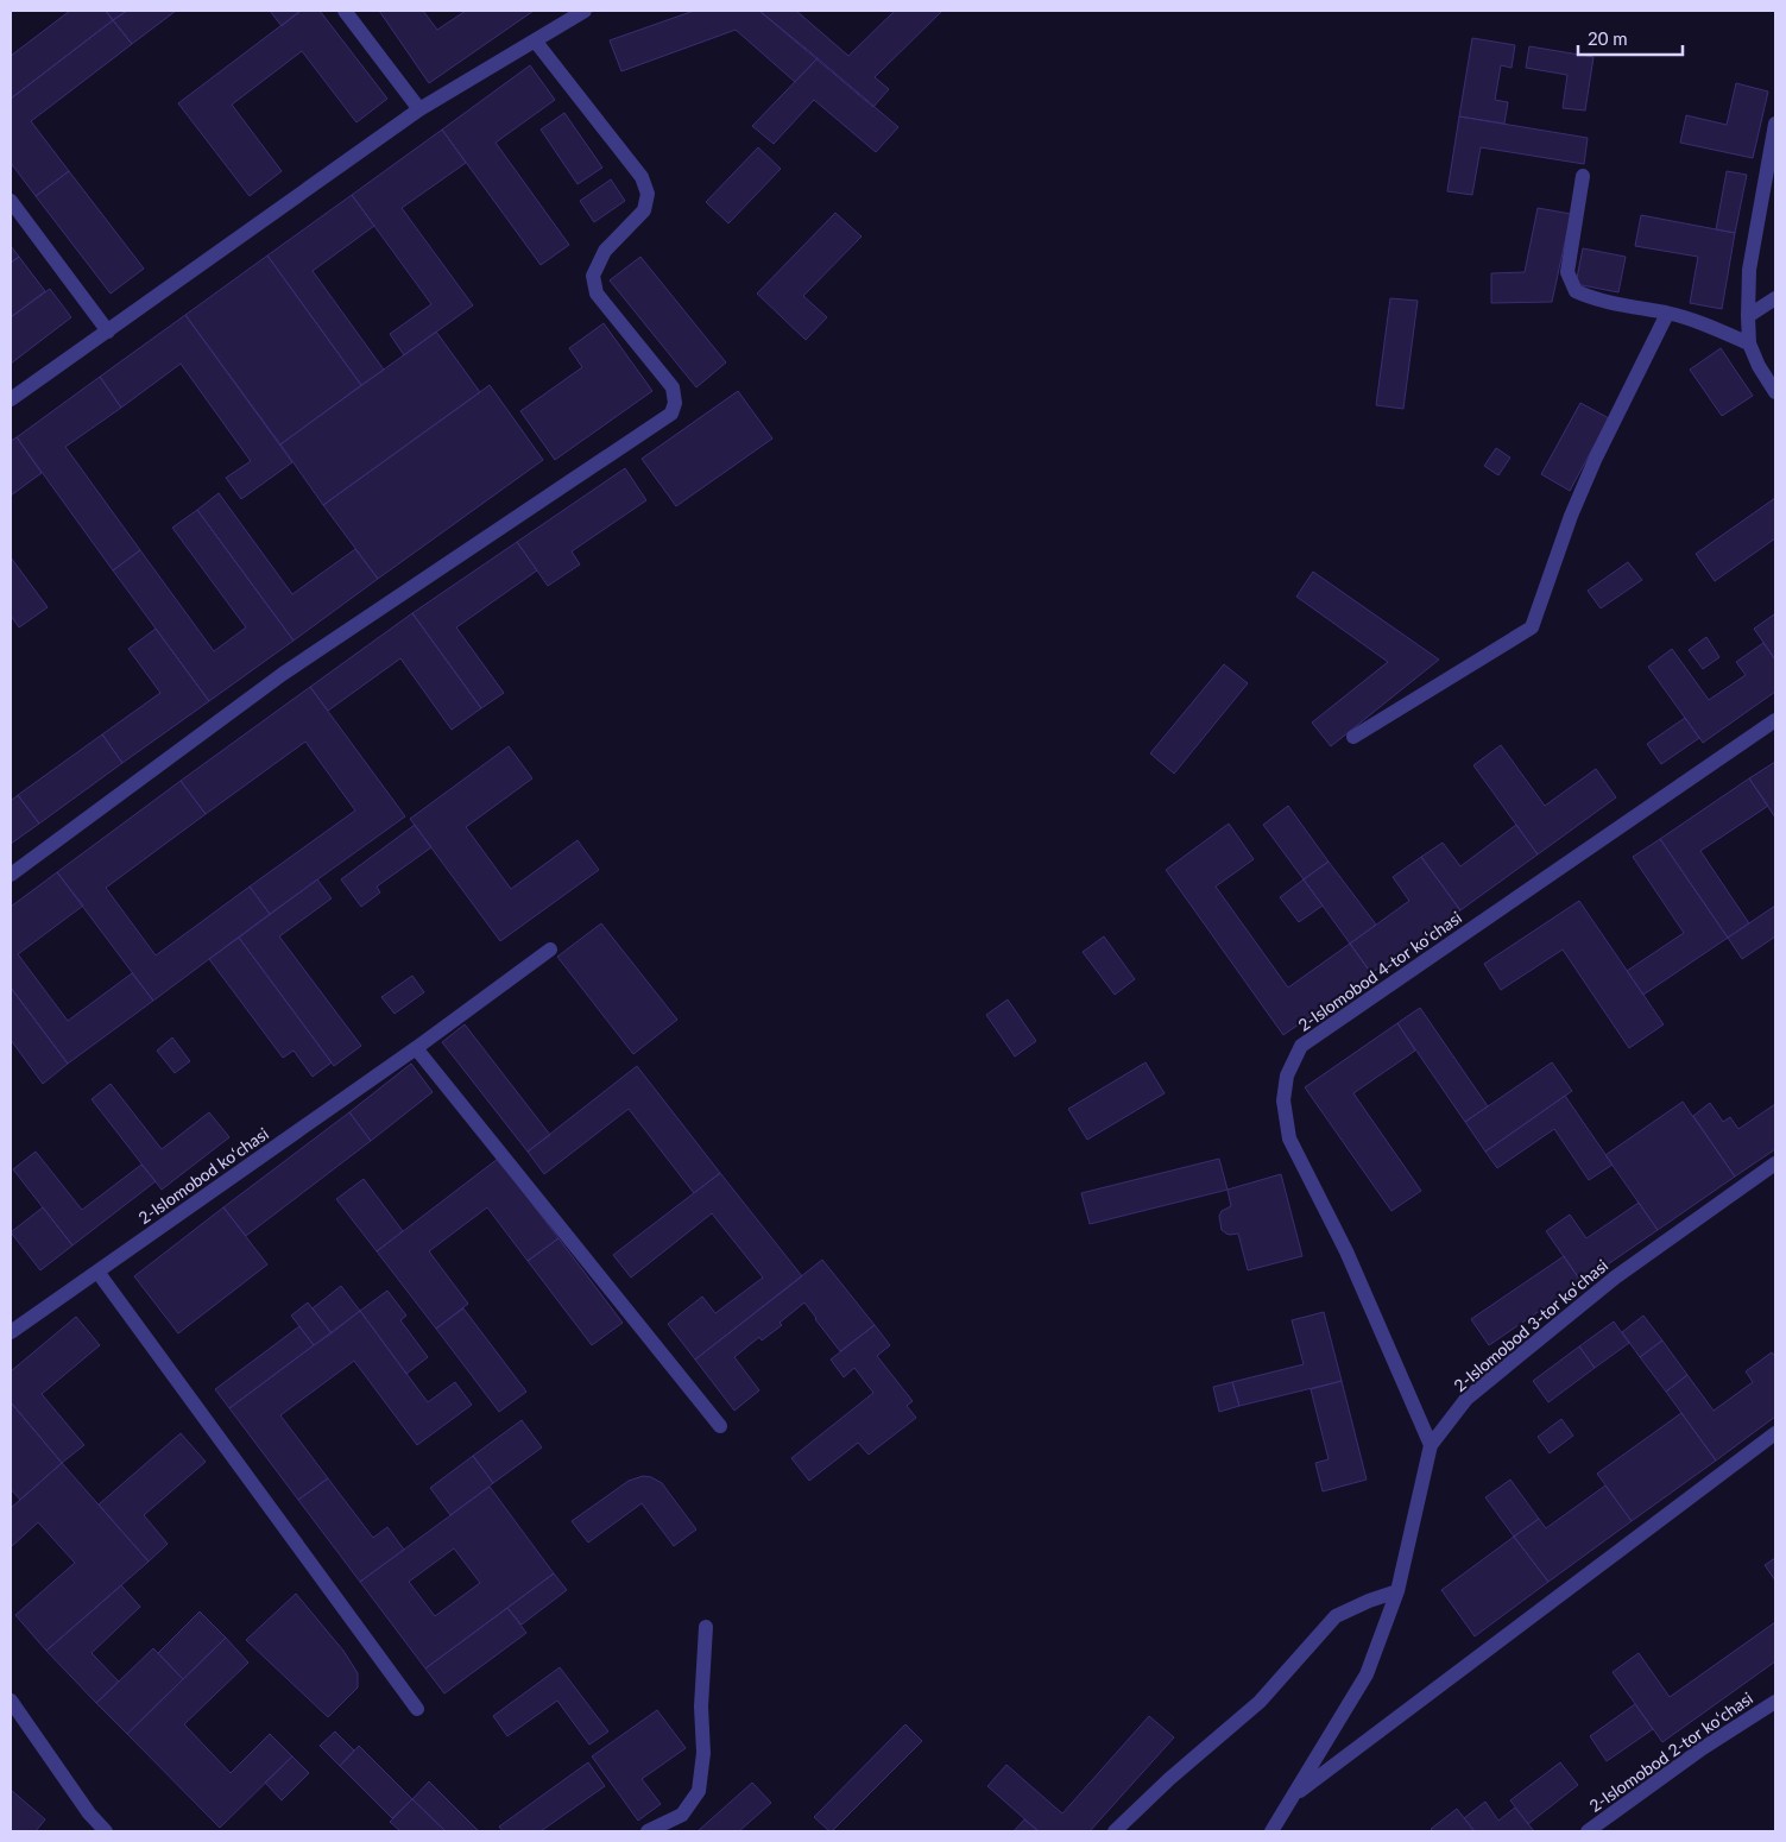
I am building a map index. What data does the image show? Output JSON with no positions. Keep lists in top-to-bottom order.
{
  "streets": {
    "street": [
      "2-Islomobod 4-tor koʻchasi",
      "2-Islomobod koʻchasi",
      "2-Islomobod 3-tor koʻchasi",
      "2-Islomobod 2-tor koʻchasi"
    ]
  },
  "crossings": [
    ["2-Islomobod 4-tor koʻchasi", "2-Islomobod 3-tor koʻchasi"]
  ],
  "scale_bar": "20 m"
}
